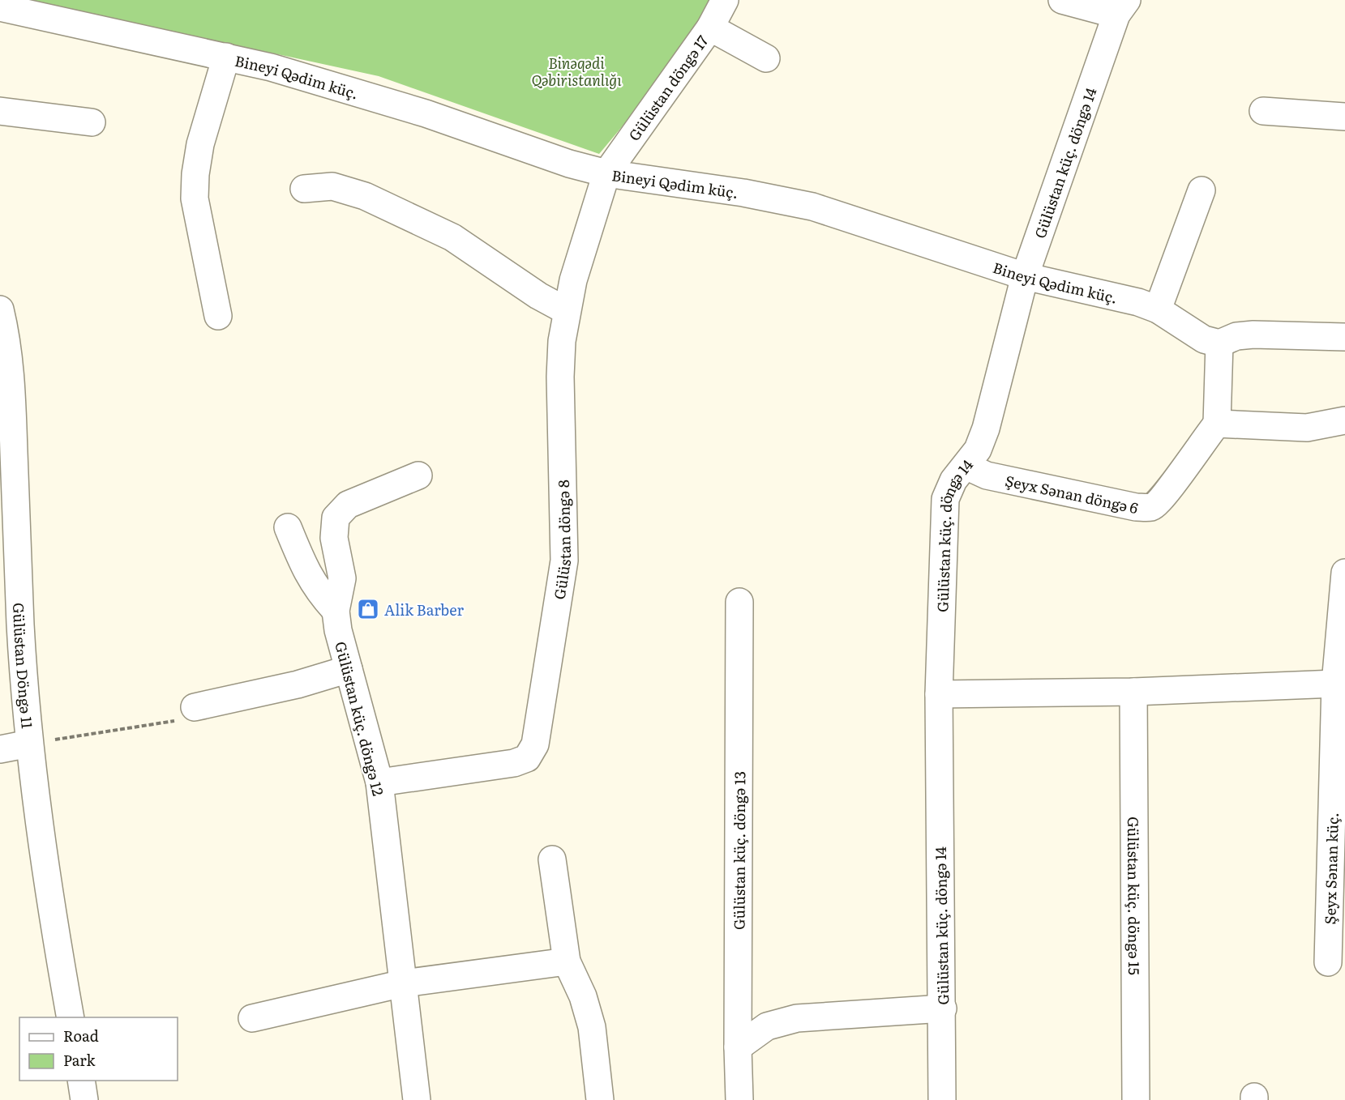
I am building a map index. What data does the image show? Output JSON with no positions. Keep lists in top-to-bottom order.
{
  "streets": {
    "street": [
      "Bineyi Qədim küç.",
      "Gülüstan döngə 17",
      "Gülüstan küç. döngə 14",
      "Şeyx Sənan döngə 6",
      "Gülüstan döngə 8",
      "Gülüstan Döngə 11",
      "Gülüstan küç. döngə 12",
      "Gülüstan küç. döngə 13",
      "Şeyx Sənan küç.",
      "Gülüstan küç. döngə 15"
    ]
  },
  "crossings": [
    ["Bineyi Qədim küç.", "Gülüstan döngə 17"],
    ["Bineyi Qədim küç.", "Gülüstan küç. döngə 14"],
    ["Bineyi Qədim küç.", "Gülüstan döngə 8"],
    ["Gülüstan döngə 17", "Gülüstan döngə 8"],
    ["Gülüstan küç. döngə 14", "Şeyx Sənan döngə 6"],
    ["Gülüstan döngə 8", "Gülüstan küç. döngə 12"]
  ],
  "parks": ["Binəqədi Qəbiristanlığı"],
  "places": {
    "shop": ["Alik Barber"]
  },
  "legend": ["Road", "Park"]
}
